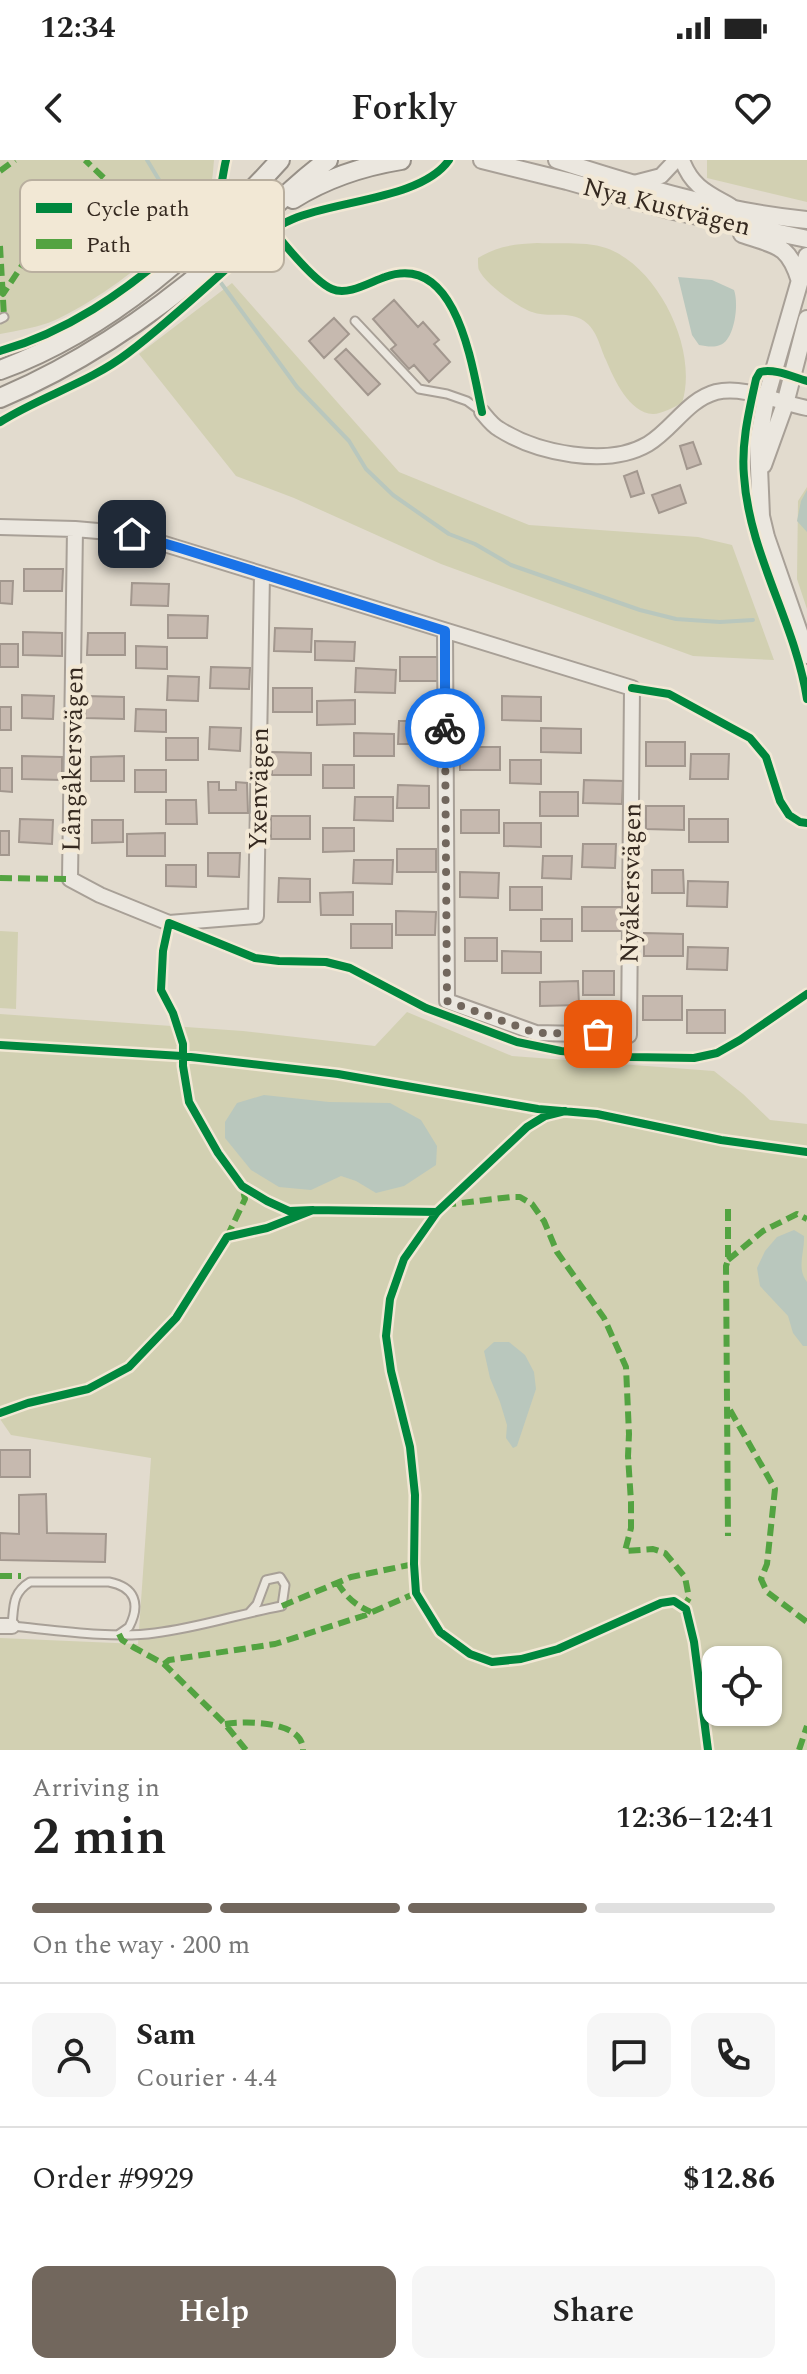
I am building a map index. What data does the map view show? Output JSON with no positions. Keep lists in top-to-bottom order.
{
  "streets": {
    "street": [
      "Nya Kustvägen",
      "Långåkersvägen",
      "Yxenvägen",
      "Nyåkersvägen"
    ]
  },
  "crossings": [
    ["Långåkersvägen", "Yxenvägen"]
  ],
  "legend": ["Cycle path", "Path"],
  "page": {
    "status": "12:34",
    "header": "Forkly",
    "heading": ["2 min", "Arriving in", "12:36–12:41"],
    "panel": [
      "Sam",
      "Courier · 4.4",
      "Order #9929",
      "$12.86"
    ],
    "bar": "On the way · 200 m",
    "buttons": ["Help", "Share"]
  }
}
